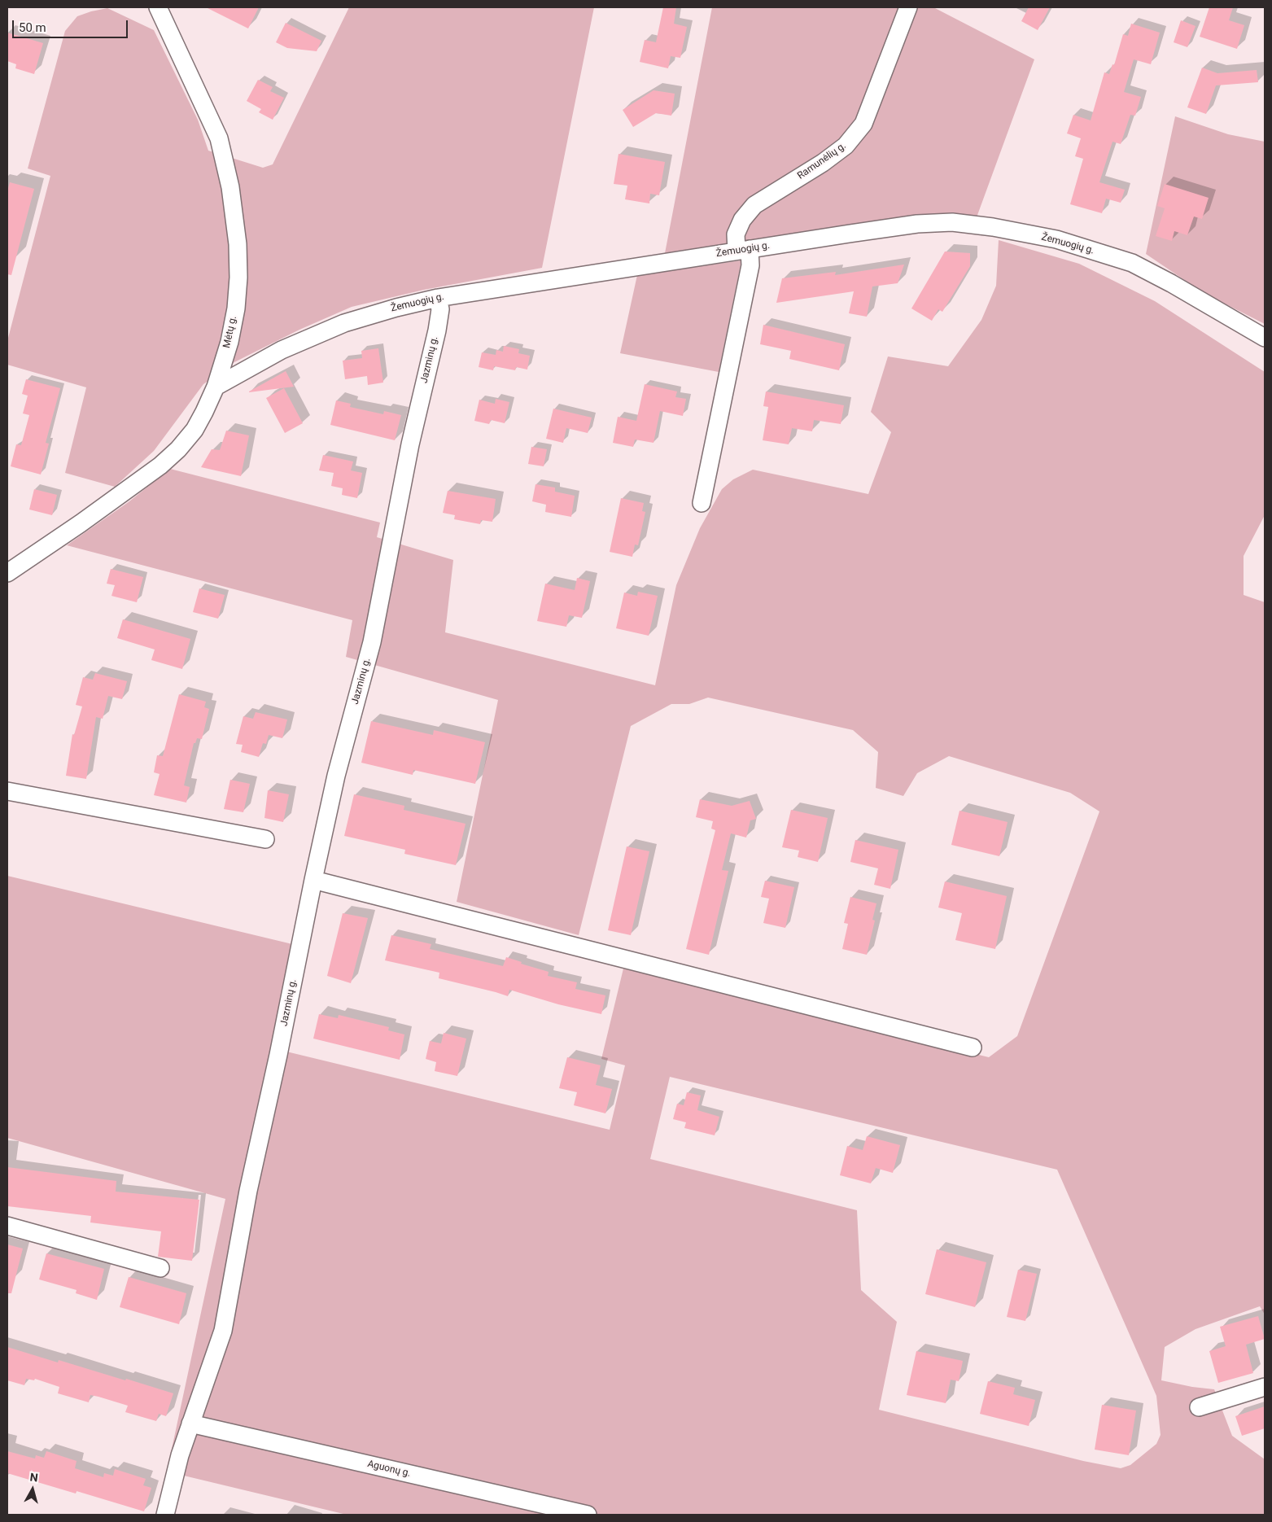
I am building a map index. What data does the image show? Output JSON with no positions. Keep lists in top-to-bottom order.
{
  "streets": {
    "street": [
      "Ramunėlių g.",
      "Žemuogių g.",
      "Mėtų g.",
      "Jazminų g.",
      "Aguonų g."
    ]
  },
  "crossings": [
    ["Ramunėlių g.", "Žemuogių g."],
    ["Žemuogių g.", "Mėtų g."],
    ["Žemuogių g.", "Jazminų g."],
    ["Jazminų g.", "Aguonų g."]
  ],
  "scale_bar": "50 m",
  "north": "top"
}
